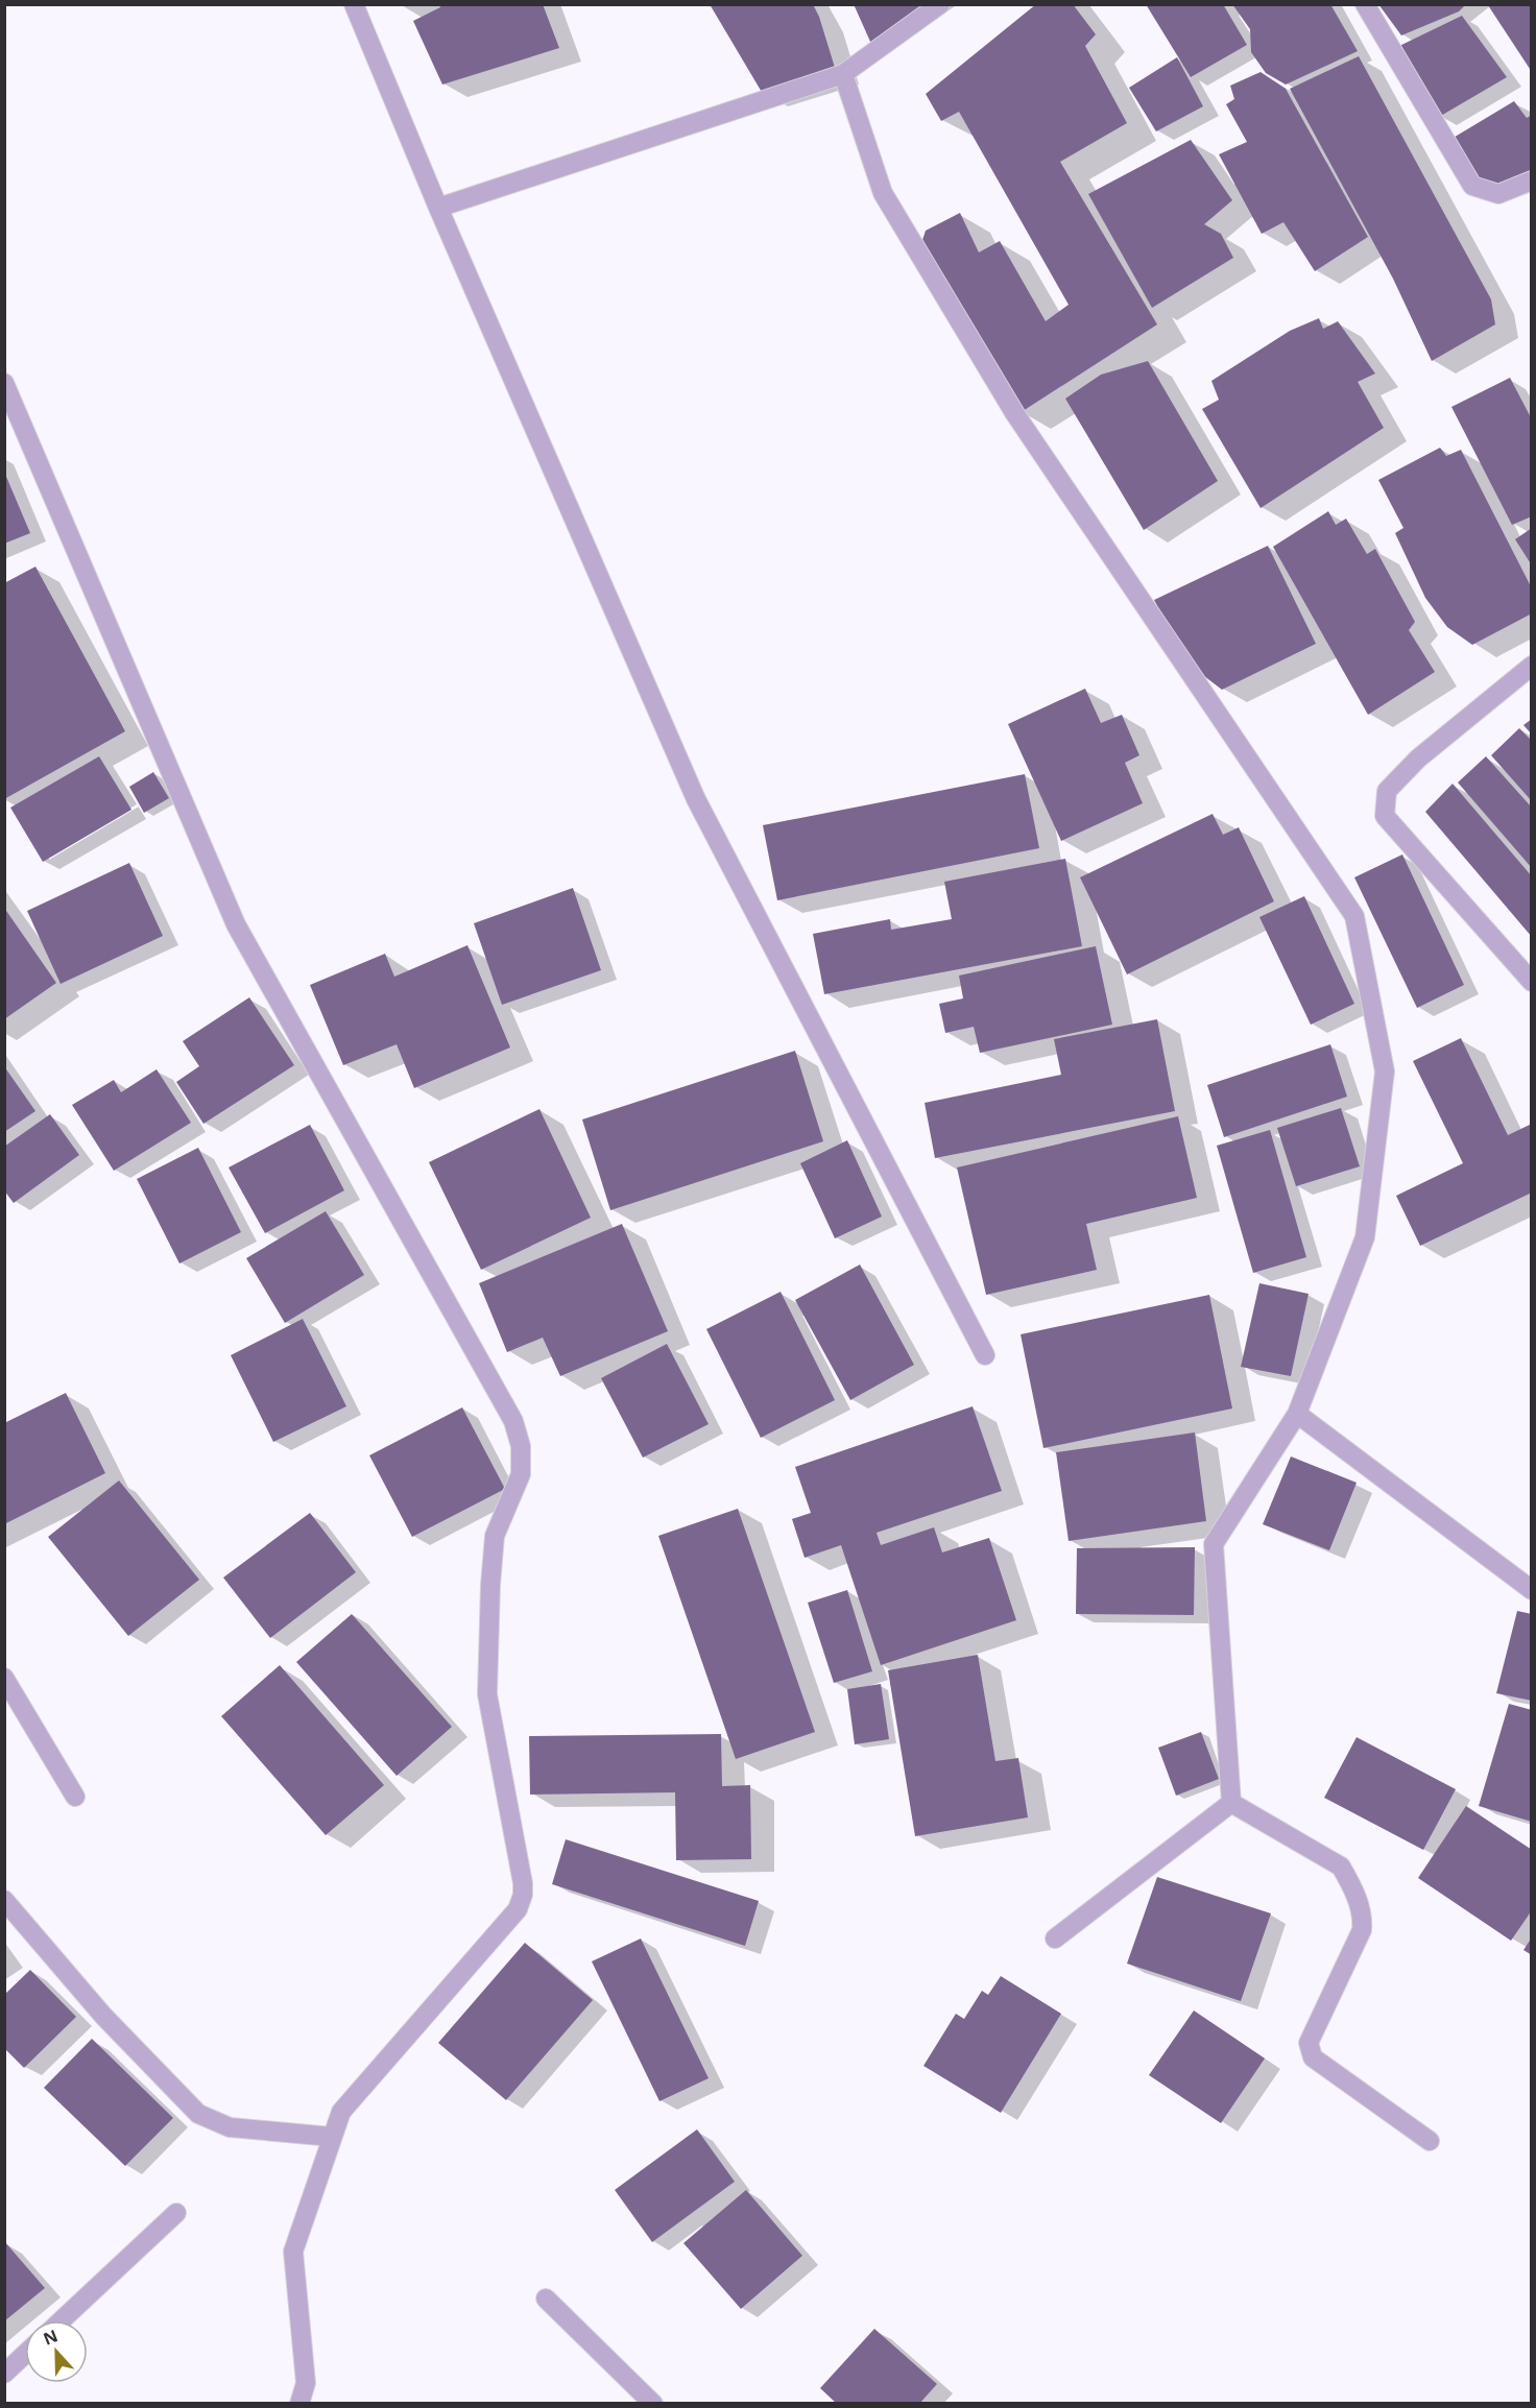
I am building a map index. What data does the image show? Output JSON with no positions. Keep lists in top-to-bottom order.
{
  "north": "top"
}
